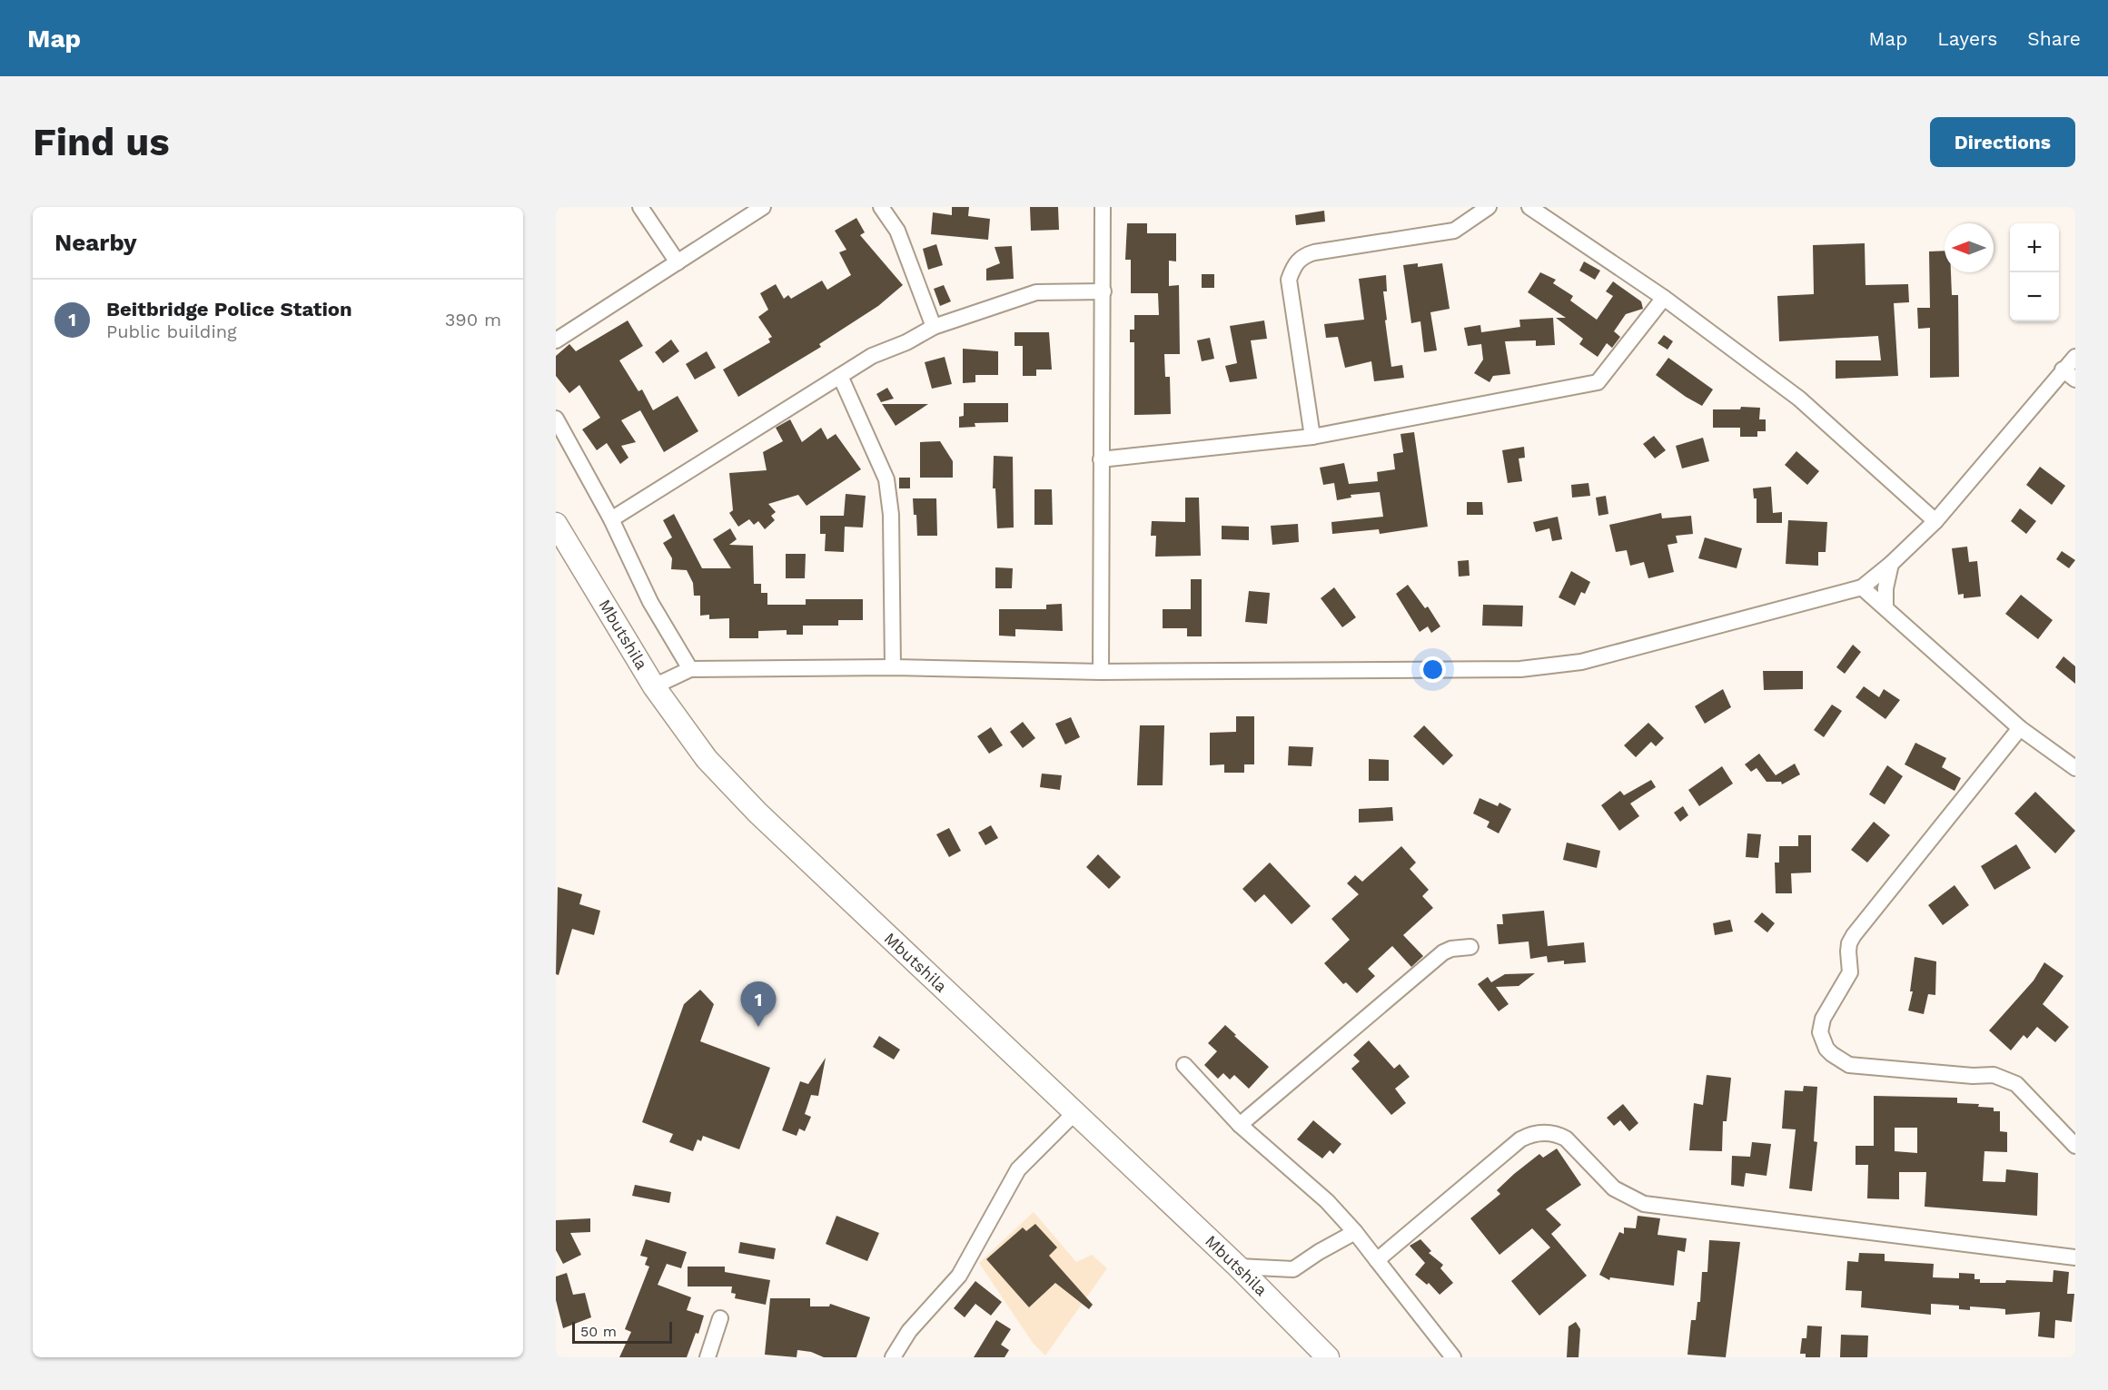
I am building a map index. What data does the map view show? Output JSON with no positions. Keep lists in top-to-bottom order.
{
  "streets": {
    "street": ["Mbutshila"]
  },
  "scale_bar": "50 m",
  "north": "left",
  "page": {
    "header": "Map",
    "nav": ["Map", "Layers", "Share"],
    "buttons": "Directions",
    "title": "Find us",
    "heading": "Nearby",
    "map_buttons": ["+", "−"],
    "list": [
      {
        "mark": "1",
        "name": "Beitbridge Police Station",
        "note": "Public building",
        "value": "390 m"
      }
    ],
    "pins": "1",
    "scale": "50 m"
  }
}
